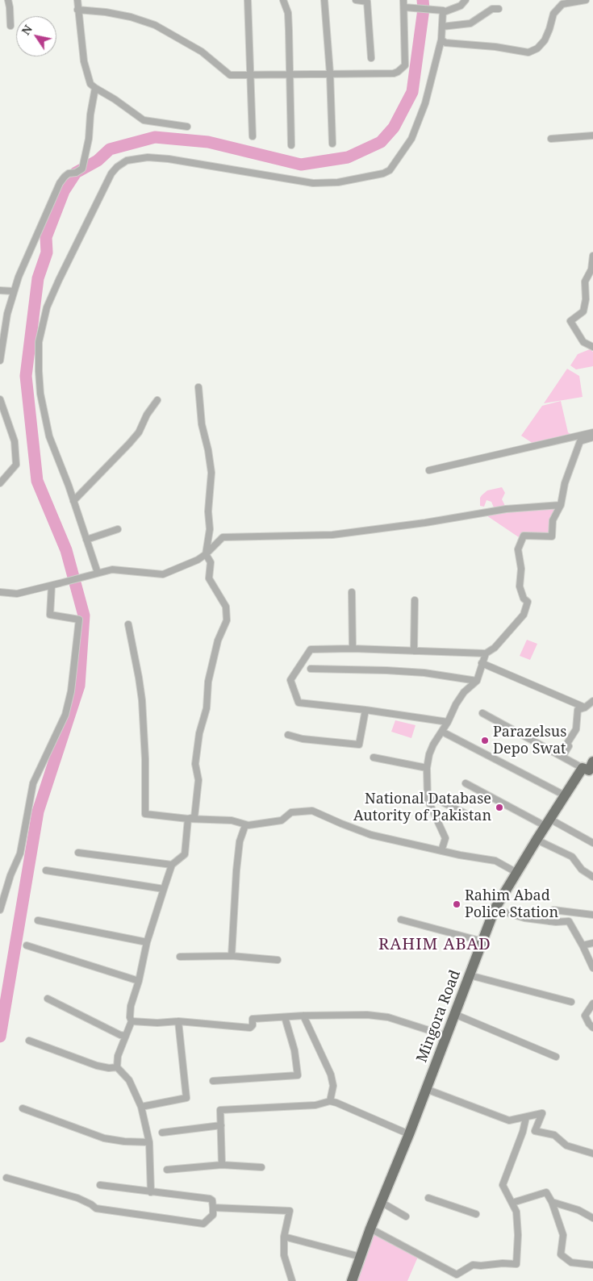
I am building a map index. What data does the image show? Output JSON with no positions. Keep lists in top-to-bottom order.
{
  "streets": {
    "main road": ["Mingora Road"]
  },
  "districts": ["RAHIM ABAD"],
  "places": ["Parazelsus Depo Swat", "National Database Autority of Pakistan", "Rahim Abad Police Station"],
  "north": "top left"
}
